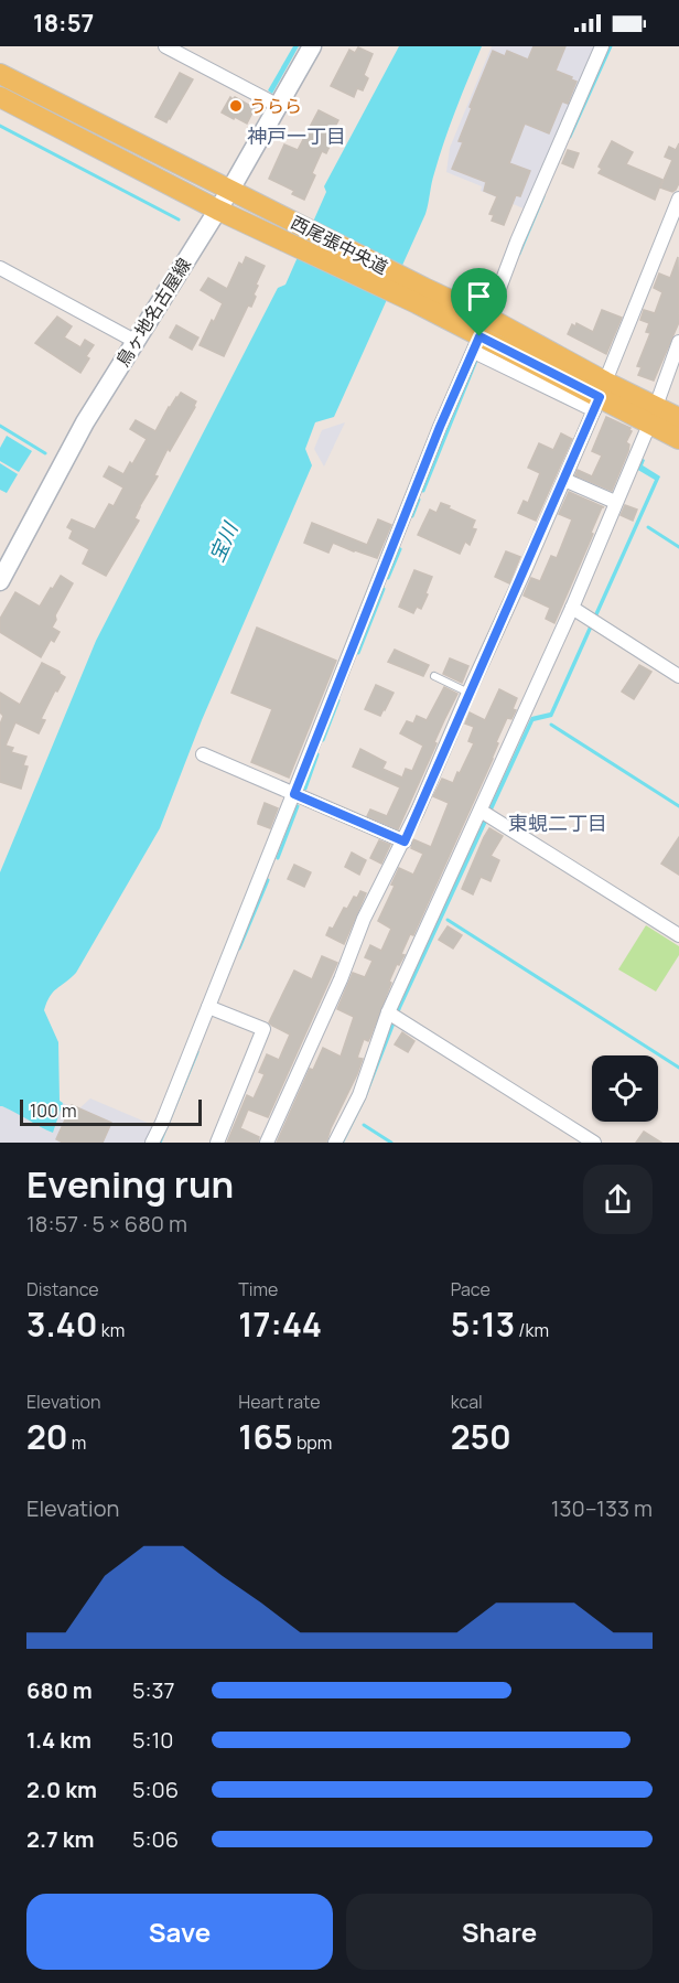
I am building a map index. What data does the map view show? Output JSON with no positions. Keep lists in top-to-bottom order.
{
  "streets": {
    "main road": ["西尾張中央道", "鳥ヶ地名古屋線"]
  },
  "crossings": [
    ["西尾張中央道", "鳥ヶ地名古屋線"]
  ],
  "districts": ["神戸一丁目", "東蜆二丁目"],
  "water": ["宝川"],
  "places": ["うらら"],
  "scale_bar": "100 m",
  "page": {
    "status": "18:57",
    "scale": "100 m",
    "heading": ["Evening run", "18:57 · 5 × 680 m"],
    "stats": [
      ["Distance", "3.40 km"],
      ["Time", "17:44"],
      ["Pace", "5:13 /km"],
      ["Elevation", "20 m"],
      ["Heart rate", "165 bpm"],
      ["kcal", "250"]
    ],
    "chart": ["Elevation", "130–133 m"],
    "list": [
      {
        "name": "680 m",
        "note": "5:37"
      },
      {
        "name": "1.4 km",
        "note": "5:10"
      },
      {
        "name": "2.0 km",
        "note": "5:06"
      },
      {
        "name": "2.7 km",
        "note": "5:06"
      }
    ],
    "buttons": ["Save", "Share"]
  }
}
